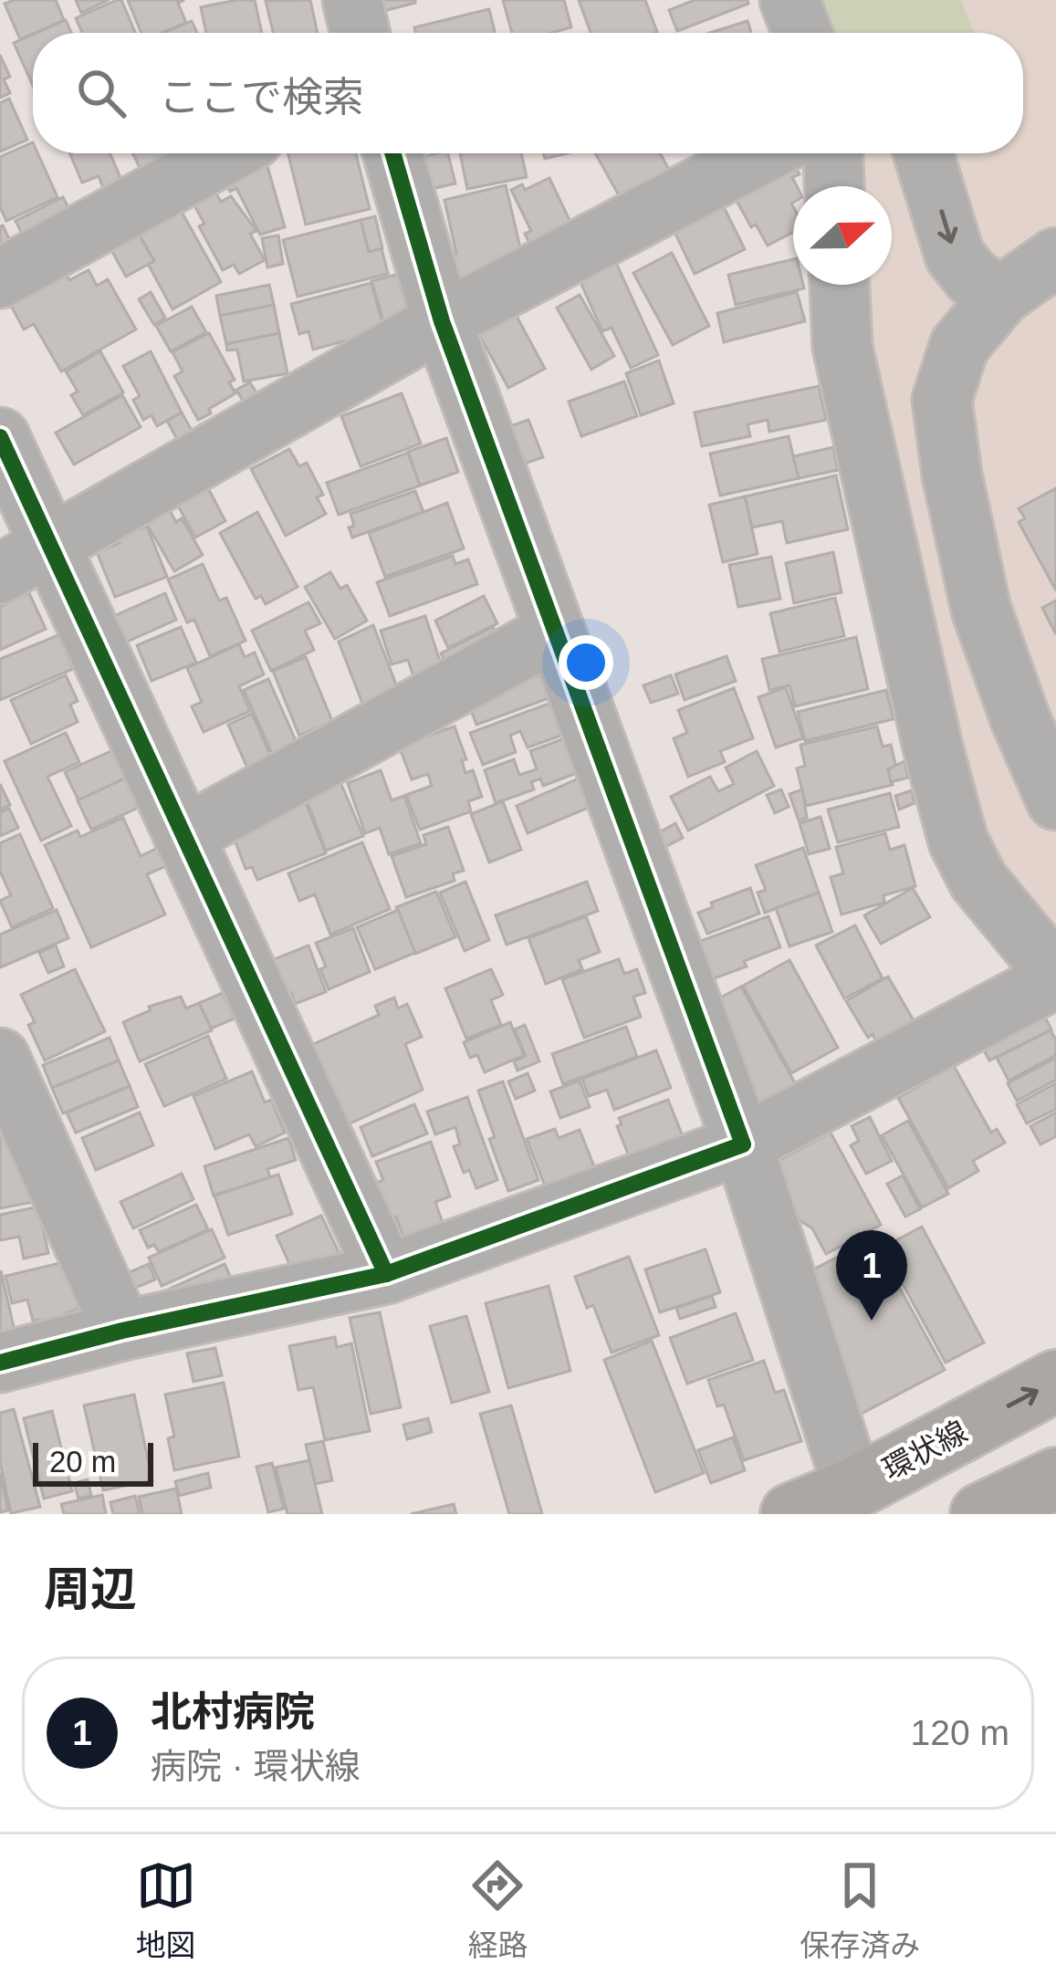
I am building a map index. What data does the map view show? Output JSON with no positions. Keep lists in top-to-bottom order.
{
  "streets": {
    "main road": ["環状線"]
  },
  "scale_bar": "20 m",
  "north": "right",
  "page": {
    "search": "ここで検索",
    "pins": "1",
    "scale": "20 m",
    "heading": "周辺",
    "list": [
      {
        "mark": "1",
        "name": "北村病院",
        "note": "病院 · 環状線",
        "value": "120 m"
      }
    ],
    "nav": ["地図", "経路", "保存済み"]
  }
}
